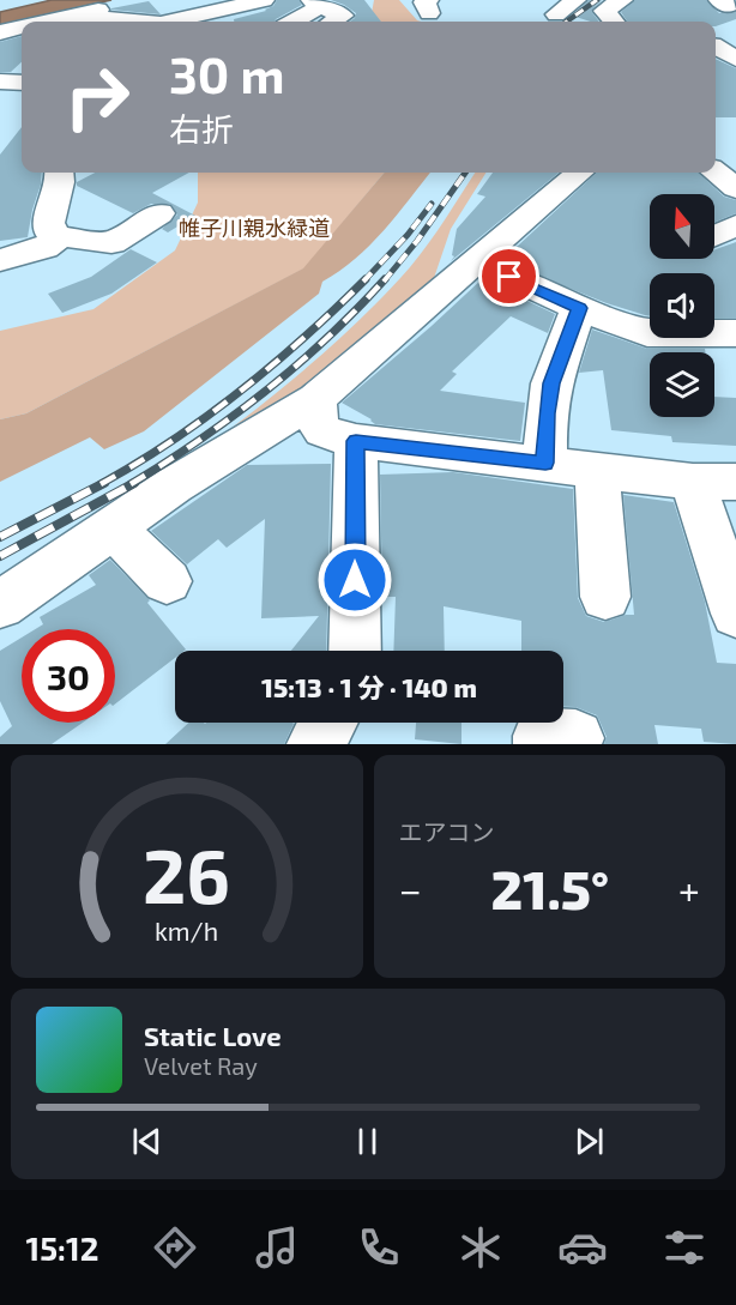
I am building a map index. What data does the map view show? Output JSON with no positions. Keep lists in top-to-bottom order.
{
  "parks": ["帷子川親水緑道"],
  "north": "top",
  "page": {
    "turn": ["30 m", "右折"],
    "limit": "30",
    "trip": "15:13 · 1 分 · 140 m",
    "tile": "エアコン",
    "heat": ["−", "21.5°", "+"],
    "song": ["Static Love", "Velvet Ray"],
    "tabs": "15:12",
    "gauge": ["26", "km/h"]
  }
}
